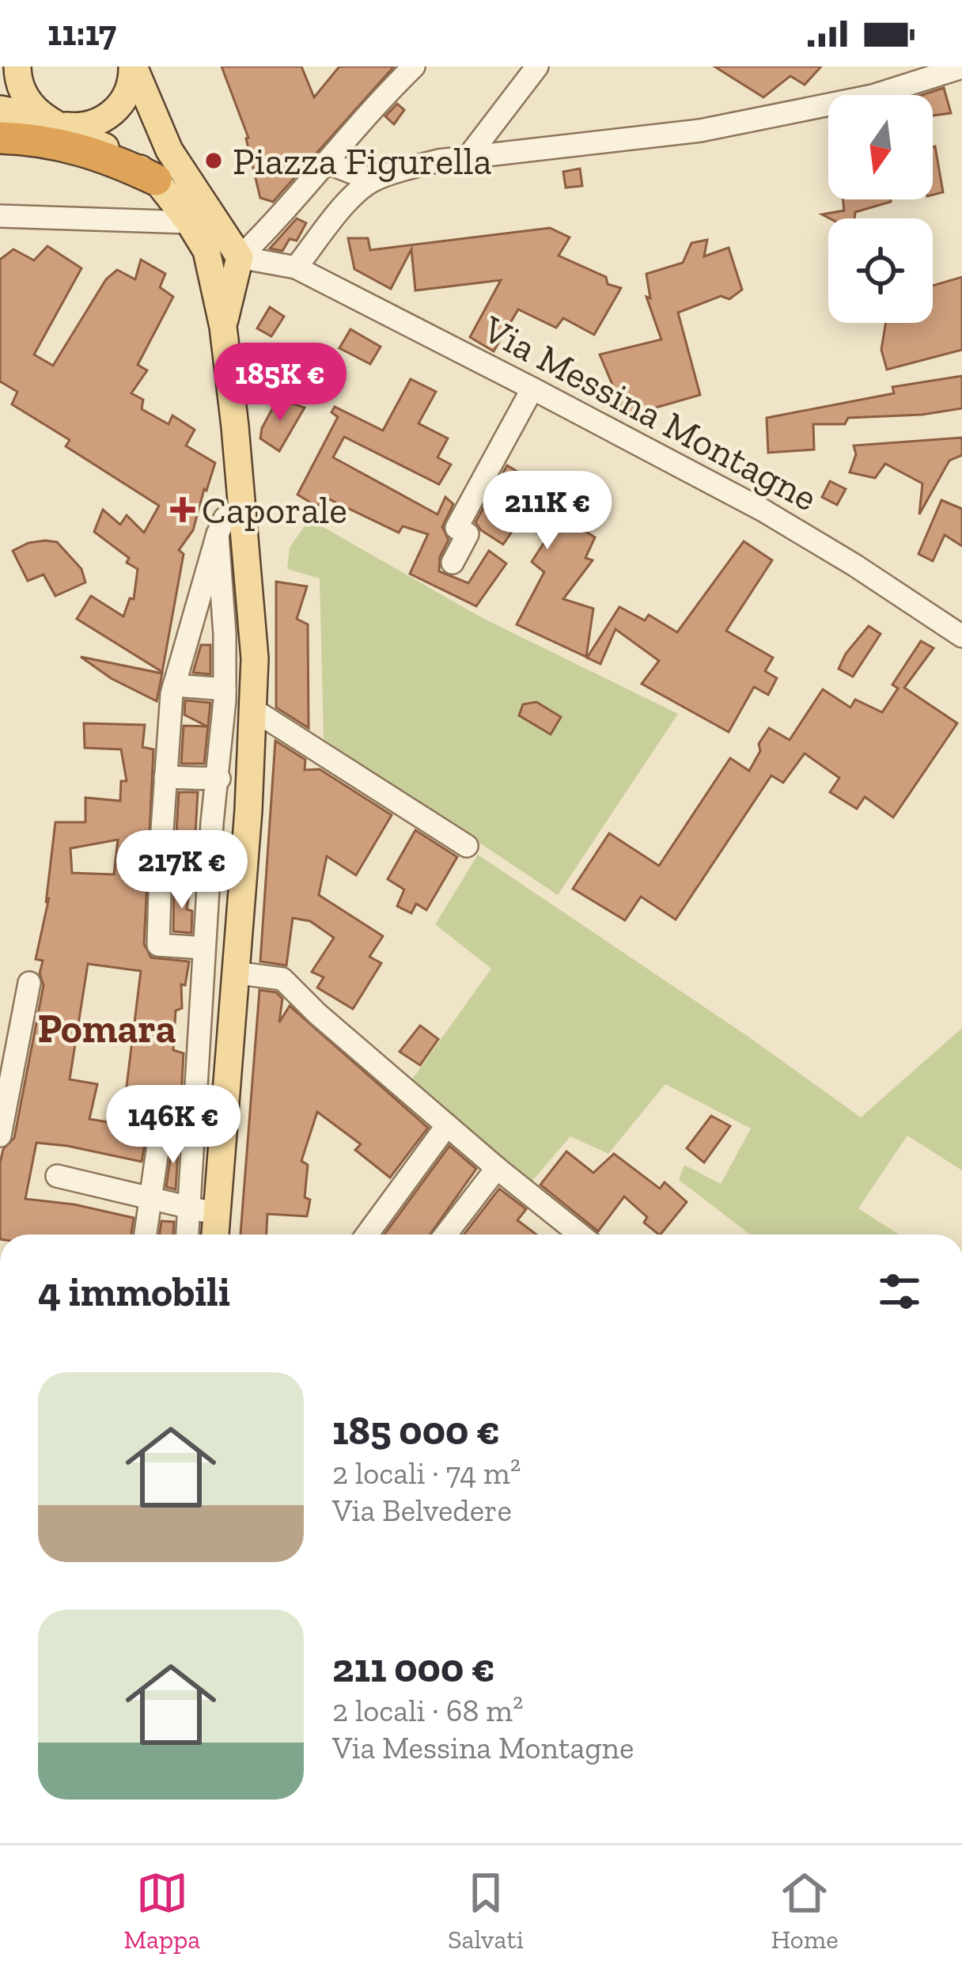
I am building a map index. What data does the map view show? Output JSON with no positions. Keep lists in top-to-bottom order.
{
  "streets": {
    "street": ["Via Messina Montagne"]
  },
  "districts": ["Pomara"],
  "places": {
    "other": ["Piazza Figurella"],
    "health": ["Caporale"]
  },
  "north": "bottom",
  "page": {
    "status": "11:17",
    "price": [
      "185K €",
      "211K €",
      "217K €",
      "146K €"
    ],
    "heading": "4 immobili",
    "list": [
      {
        "name": "185 000 €",
        "note": "2 locali · 74 m² · Via Belvedere"
      },
      {
        "name": "211 000 €",
        "note": "2 locali · 68 m² · Via Messina Montagne"
      }
    ],
    "tabs": ["Mappa", "Salvati", "Home"]
  }
}
